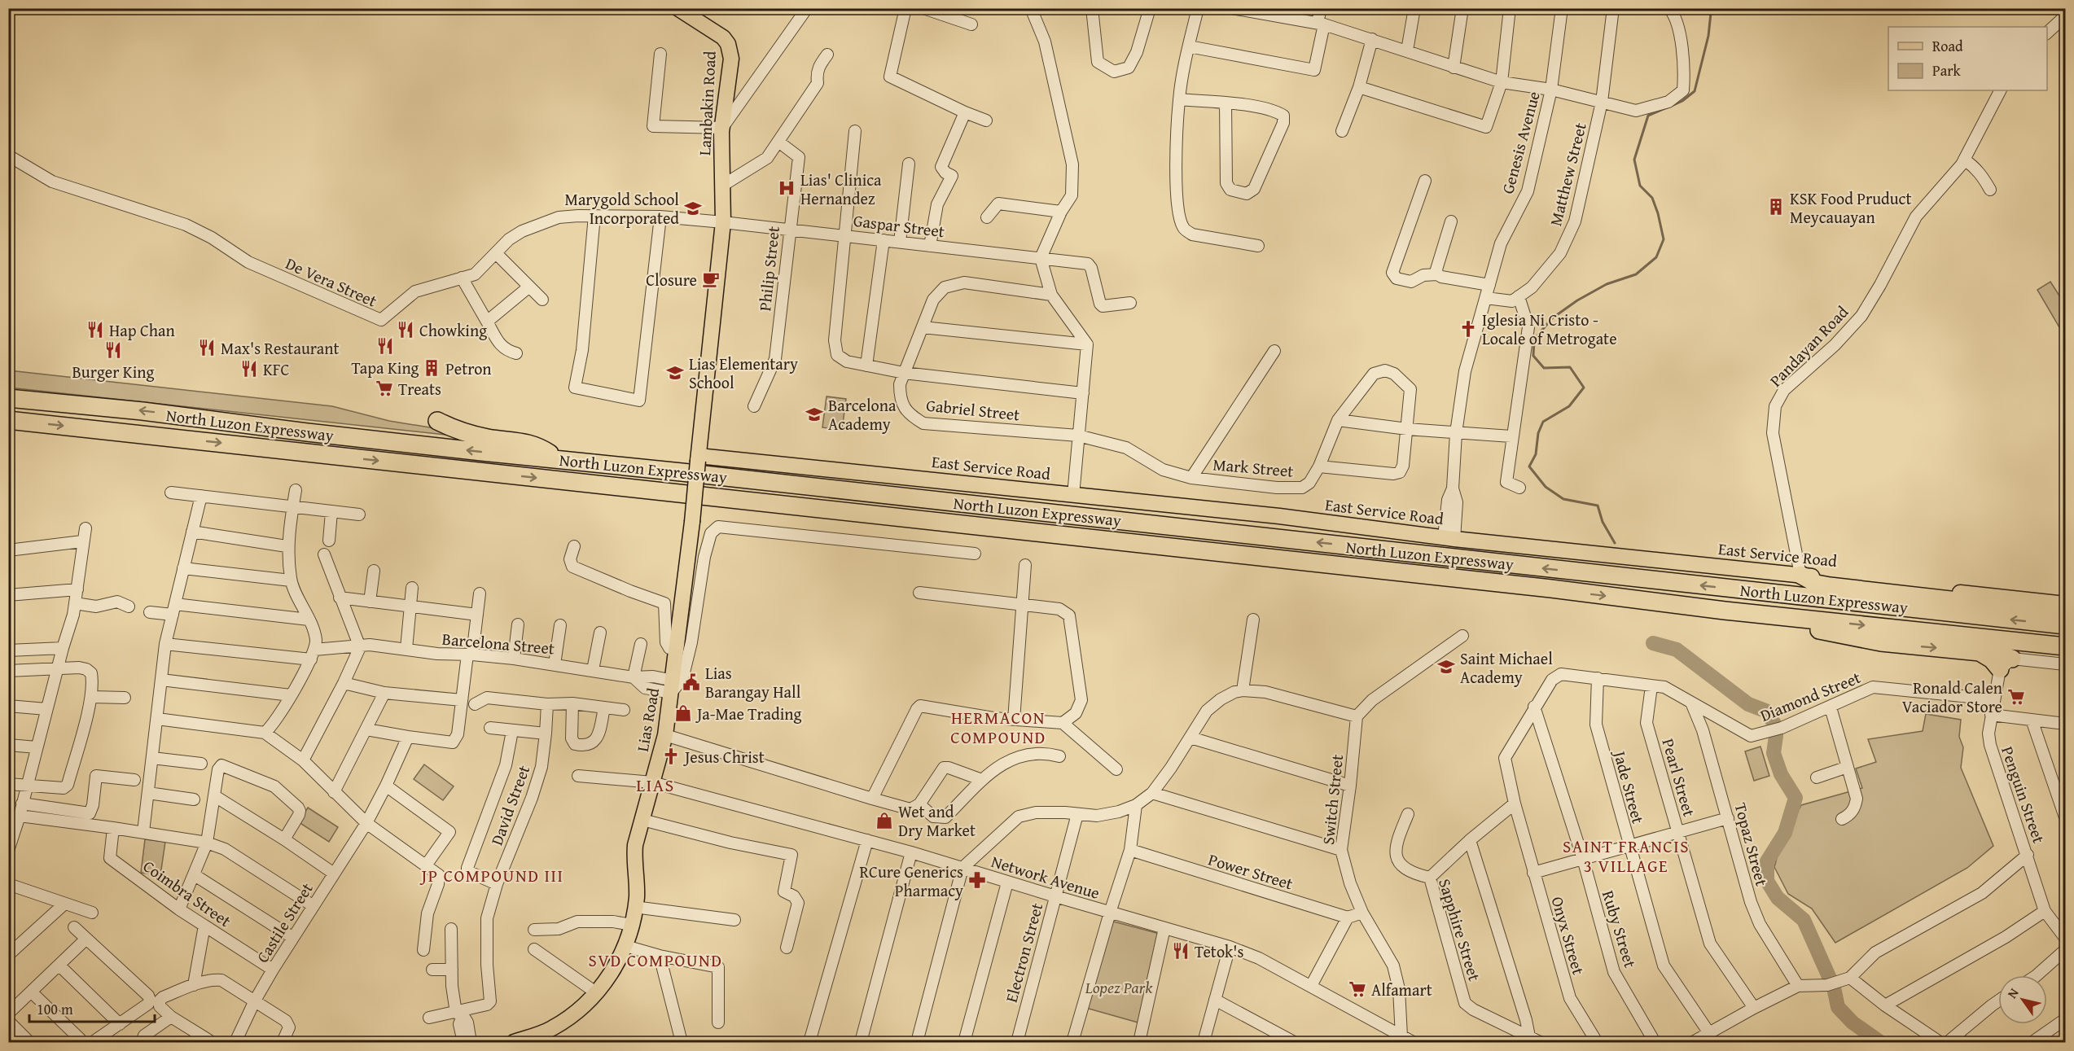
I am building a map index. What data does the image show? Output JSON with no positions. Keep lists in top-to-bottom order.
{
  "streets": {
    "highway": ["North Luzon Expressway"],
    "main road": ["Lambakin Road", "East Service Road", "Lias Road"],
    "street": [
      "Genesis Avenue",
      "Matthew Street",
      "Gaspar Street",
      "Philip Street",
      "De Vera Street",
      "Pandayan Road",
      "Gabriel Street",
      "Mark Street",
      "Barcelona Street",
      "Diamond Street",
      "Pearl Street",
      "Jade Street",
      "Penguin Street",
      "Switch Street",
      "David Street",
      "Topaz Street",
      "Power Street",
      "Network Avenue",
      "Coimbra Street",
      "Castile Street",
      "Ruby Street",
      "Sapphire Street",
      "Onyx Street",
      "Electron Street"
    ]
  },
  "crossings": [
    ["Lambakin Road", "Gaspar Street"],
    ["Lambakin Road", "De Vera Street"],
    ["Lambakin Road", "East Service Road"],
    ["Lambakin Road", "Lias Road"],
    ["Genesis Avenue", "East Service Road"],
    ["Gaspar Street", "Philip Street"],
    ["Gaspar Street", "De Vera Street"],
    ["Pandayan Road", "East Service Road"],
    ["Gabriel Street", "Mark Street"],
    ["East Service Road", "Lias Road"],
    ["Barcelona Street", "Lias Road"],
    ["Diamond Street", "Pearl Street"],
    ["Diamond Street", "Jade Street"],
    ["Diamond Street", "Penguin Street"],
    ["Diamond Street", "Topaz Street"],
    ["Diamond Street", "Ruby Street"],
    ["Diamond Street", "Onyx Street"],
    ["Lias Road", "Network Avenue"],
    ["Switch Street", "Network Avenue"],
    ["Network Avenue", "Electron Street"],
    ["Coimbra Street", "Castile Street"]
  ],
  "districts": [
    "HERMACON COMPOUND",
    "LIAS",
    "SAINT FRANCIS 3 VILLAGE",
    "JP COMPOUND III",
    "SVD COMPOUND"
  ],
  "parks": ["Lopez Park"],
  "places": {
    "hospital": ["Lias' Clinica Hernandez"],
    "building": ["KSK Food Pruduct Meycauayan", "Petron"],
    "school or university": [
      "Marygold School Incorporated",
      "Lias Elementary School",
      "Barcelona Academy",
      "Saint Michael Academy"
    ],
    "cafe": ["Closure"],
    "church": ["Iglesia Ni Cristo - Locale of Metrogate", "Jesus Christ"],
    "restaurant": [
      "Hap Chan",
      "Chowking",
      "Tapa King",
      "Max's Restaurant",
      "Burger King",
      "KFC",
      "Tetok's"
    ],
    "supermarket": ["Treats", "Ronald Calen Vaciador Store", "Alfamart"],
    "public building": ["Lias Barangay Hall"],
    "shop": ["Ja-Mae Trading", "Wet and Dry Market"],
    "pharmacy": ["RCure Generics Pharmacy"]
  },
  "legend": ["Road", "Park"],
  "scale_bar": "100 m",
  "north": "top left"
}
